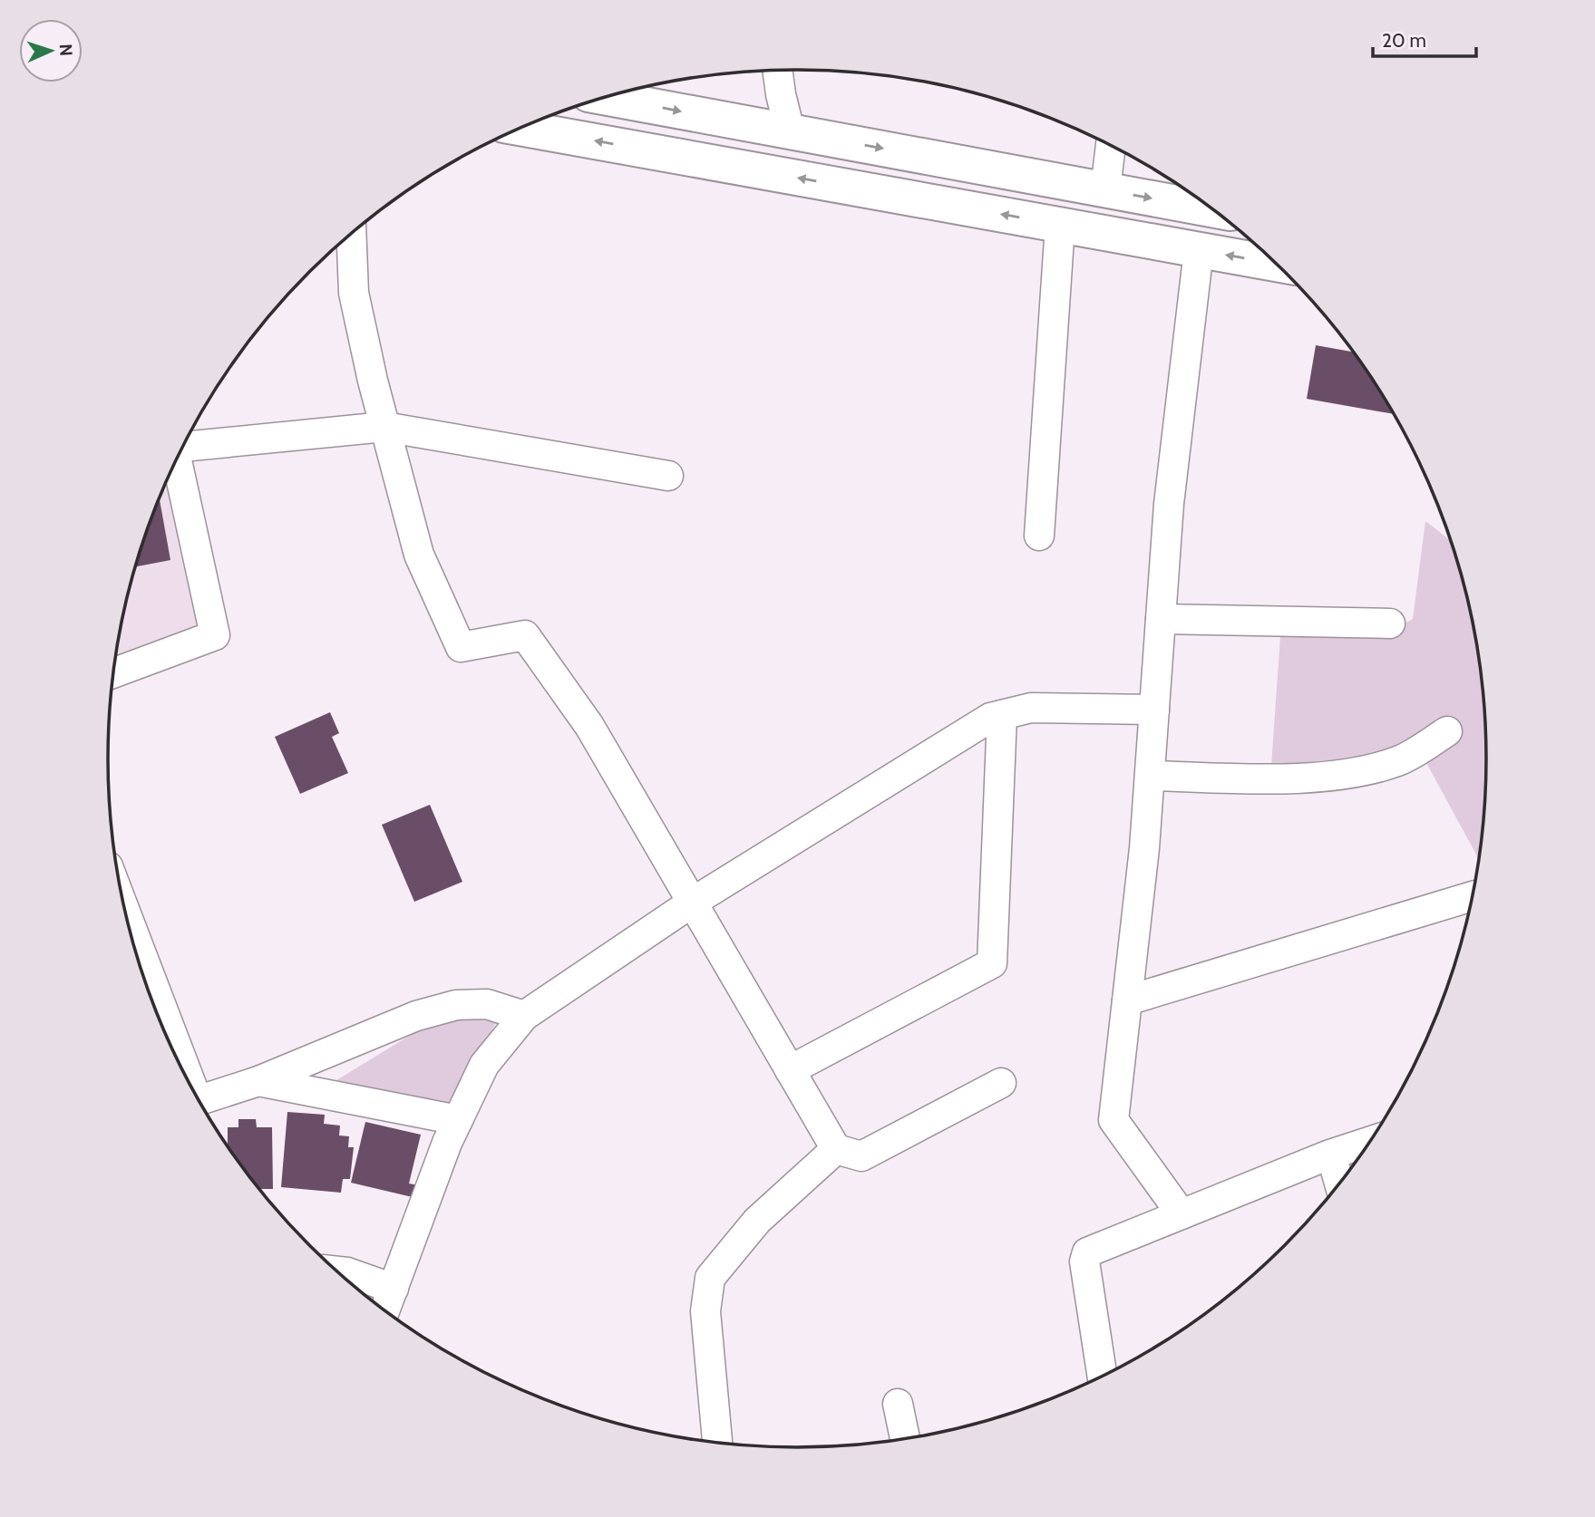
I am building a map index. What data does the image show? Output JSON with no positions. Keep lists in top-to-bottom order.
{
  "scale_bar": "20 m",
  "north": "right"
}
